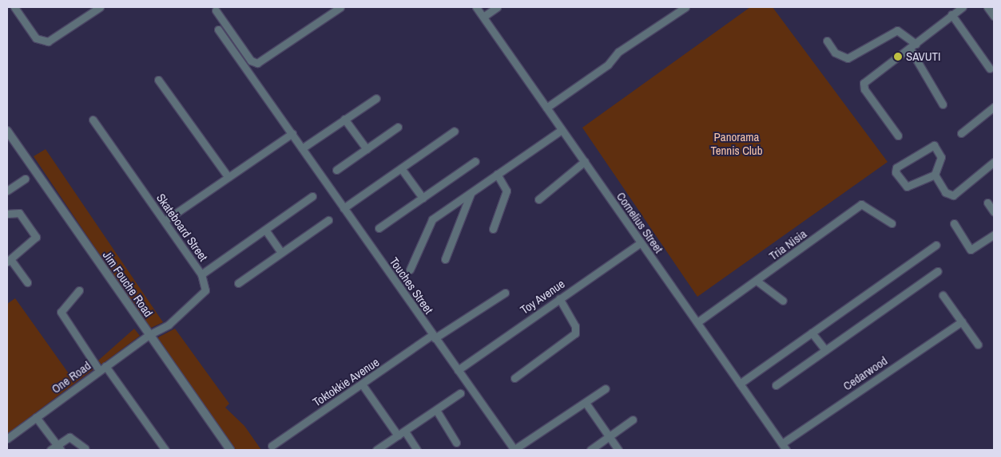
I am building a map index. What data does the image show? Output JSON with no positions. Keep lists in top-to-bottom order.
{
  "streets": {
    "street": [
      "Cornelius Street",
      "Skateboard Street",
      "Tria Nisia",
      "Jim Fouche Road",
      "Touches Street",
      "Toy Avenue",
      "Cedarwood",
      "One Road",
      "Toktokkie Avenue"
    ]
  },
  "crossings": [
    ["Cornelius Street", "Tria Nisia"],
    ["Cornelius Street", "Toy Avenue"],
    ["Cornelius Street", "Cedarwood"],
    ["Skateboard Street", "Jim Fouche Road"],
    ["Skateboard Street", "One Road"],
    ["Jim Fouche Road", "One Road"],
    ["Touches Street", "Toy Avenue"],
    ["Touches Street", "Toktokkie Avenue"]
  ],
  "parks": ["Panorama Tennis Club"],
  "places": ["SAVUTI"]
}
